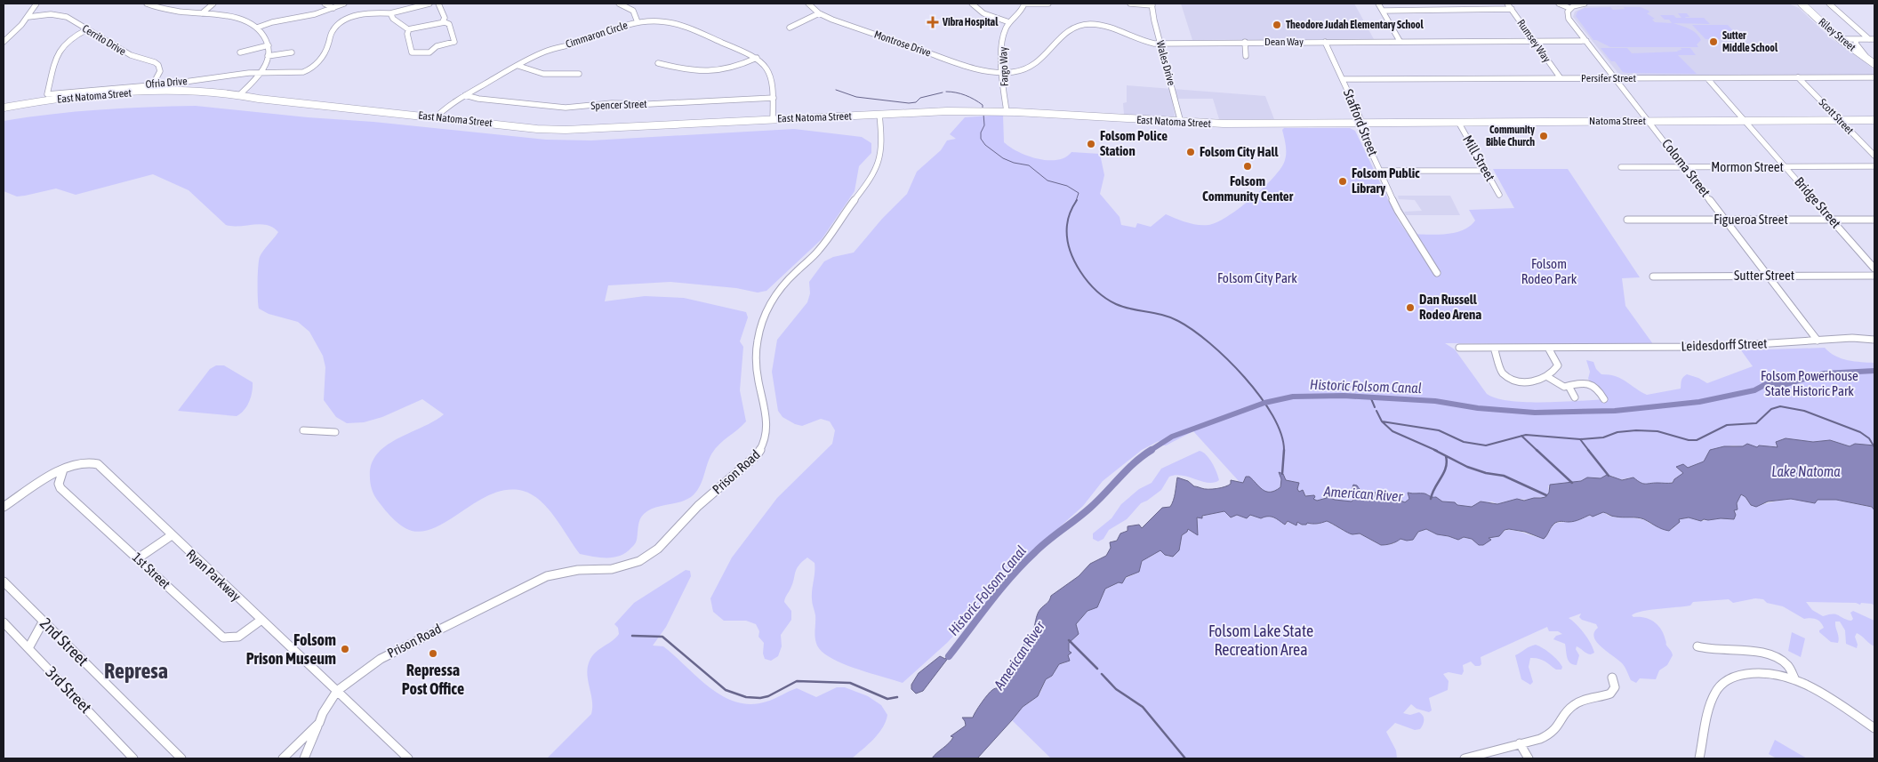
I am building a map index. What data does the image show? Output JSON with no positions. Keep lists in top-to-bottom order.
{
  "streets": {
    "main road": ["Riley Street", "East Natoma Street", "Natoma Street"],
    "street": [
      "Cimmaron Circle",
      "Cerrito Drive",
      "Rumsey Way",
      "Dean Way",
      "Montrose Drive",
      "Wales Drive",
      "Fargo Way",
      "Persifer Street",
      "Ofria Drive",
      "Spencer Street",
      "Scott Street",
      "Stafford Street",
      "Mill Street",
      "Mormon Street",
      "Coloma Street",
      "Bridge Street",
      "Figueroa Street",
      "Sutter Street",
      "Leidesdorff Street",
      "Prison Road",
      "1st Street",
      "Ryan Parkway",
      "2nd Street",
      "3rd Street"
    ]
  },
  "crossings": [
    ["Cimmaron Circle", "East Natoma Street"],
    ["Cimmaron Circle", "Spencer Street"],
    ["Cerrito Drive", "Ofria Drive"],
    ["Rumsey Way", "Dean Way"],
    ["Rumsey Way", "Persifer Street"],
    ["Dean Way", "Montrose Drive"],
    ["Dean Way", "Wales Drive"],
    ["Dean Way", "Fargo Way"],
    ["Dean Way", "Stafford Street"],
    ["Dean Way", "Coloma Street"],
    ["Montrose Drive", "Fargo Way"],
    ["Wales Drive", "East Natoma Street"],
    ["Fargo Way", "East Natoma Street"],
    ["Persifer Street", "Scott Street"],
    ["Persifer Street", "Stafford Street"],
    ["Persifer Street", "Coloma Street"],
    ["Persifer Street", "Bridge Street"],
    ["East Natoma Street", "Natoma Street"],
    ["East Natoma Street", "Stafford Street"],
    ["East Natoma Street", "Prison Road"],
    ["Scott Street", "Natoma Street"],
    ["Natoma Street", "Stafford Street"],
    ["Natoma Street", "Mill Street"],
    ["Natoma Street", "Coloma Street"],
    ["Natoma Street", "Bridge Street"],
    ["Mormon Street", "Coloma Street"],
    ["Mormon Street", "Bridge Street"],
    ["Coloma Street", "Figueroa Street"],
    ["Coloma Street", "Sutter Street"],
    ["Coloma Street", "Leidesdorff Street"],
    ["Bridge Street", "Figueroa Street"],
    ["Prison Road", "Ryan Parkway"],
    ["1st Street", "Ryan Parkway"]
  ],
  "districts": ["Represa"],
  "water": ["Historic Folsom Canal", "Lake Natoma", "American River"],
  "parks": [
    "Folsom Rodeo Park",
    "Folsom City Park",
    "Folsom Powerhouse State Historic Park",
    "Folsom Lake State Recreation Area"
  ],
  "places": {
    "health": ["Vibra Hospital"],
    "other": [
      "Theodore Judah Elementary School",
      "Sutter Middle School",
      "Community Bible Church",
      "Folsom Police Station",
      "Folsom City Hall",
      "Folsom Community Center",
      "Folsom Public Library",
      "Dan Russell Rodeo Arena",
      "Folsom Prison Museum",
      "Repressa Post Office"
    ]
  }
}
